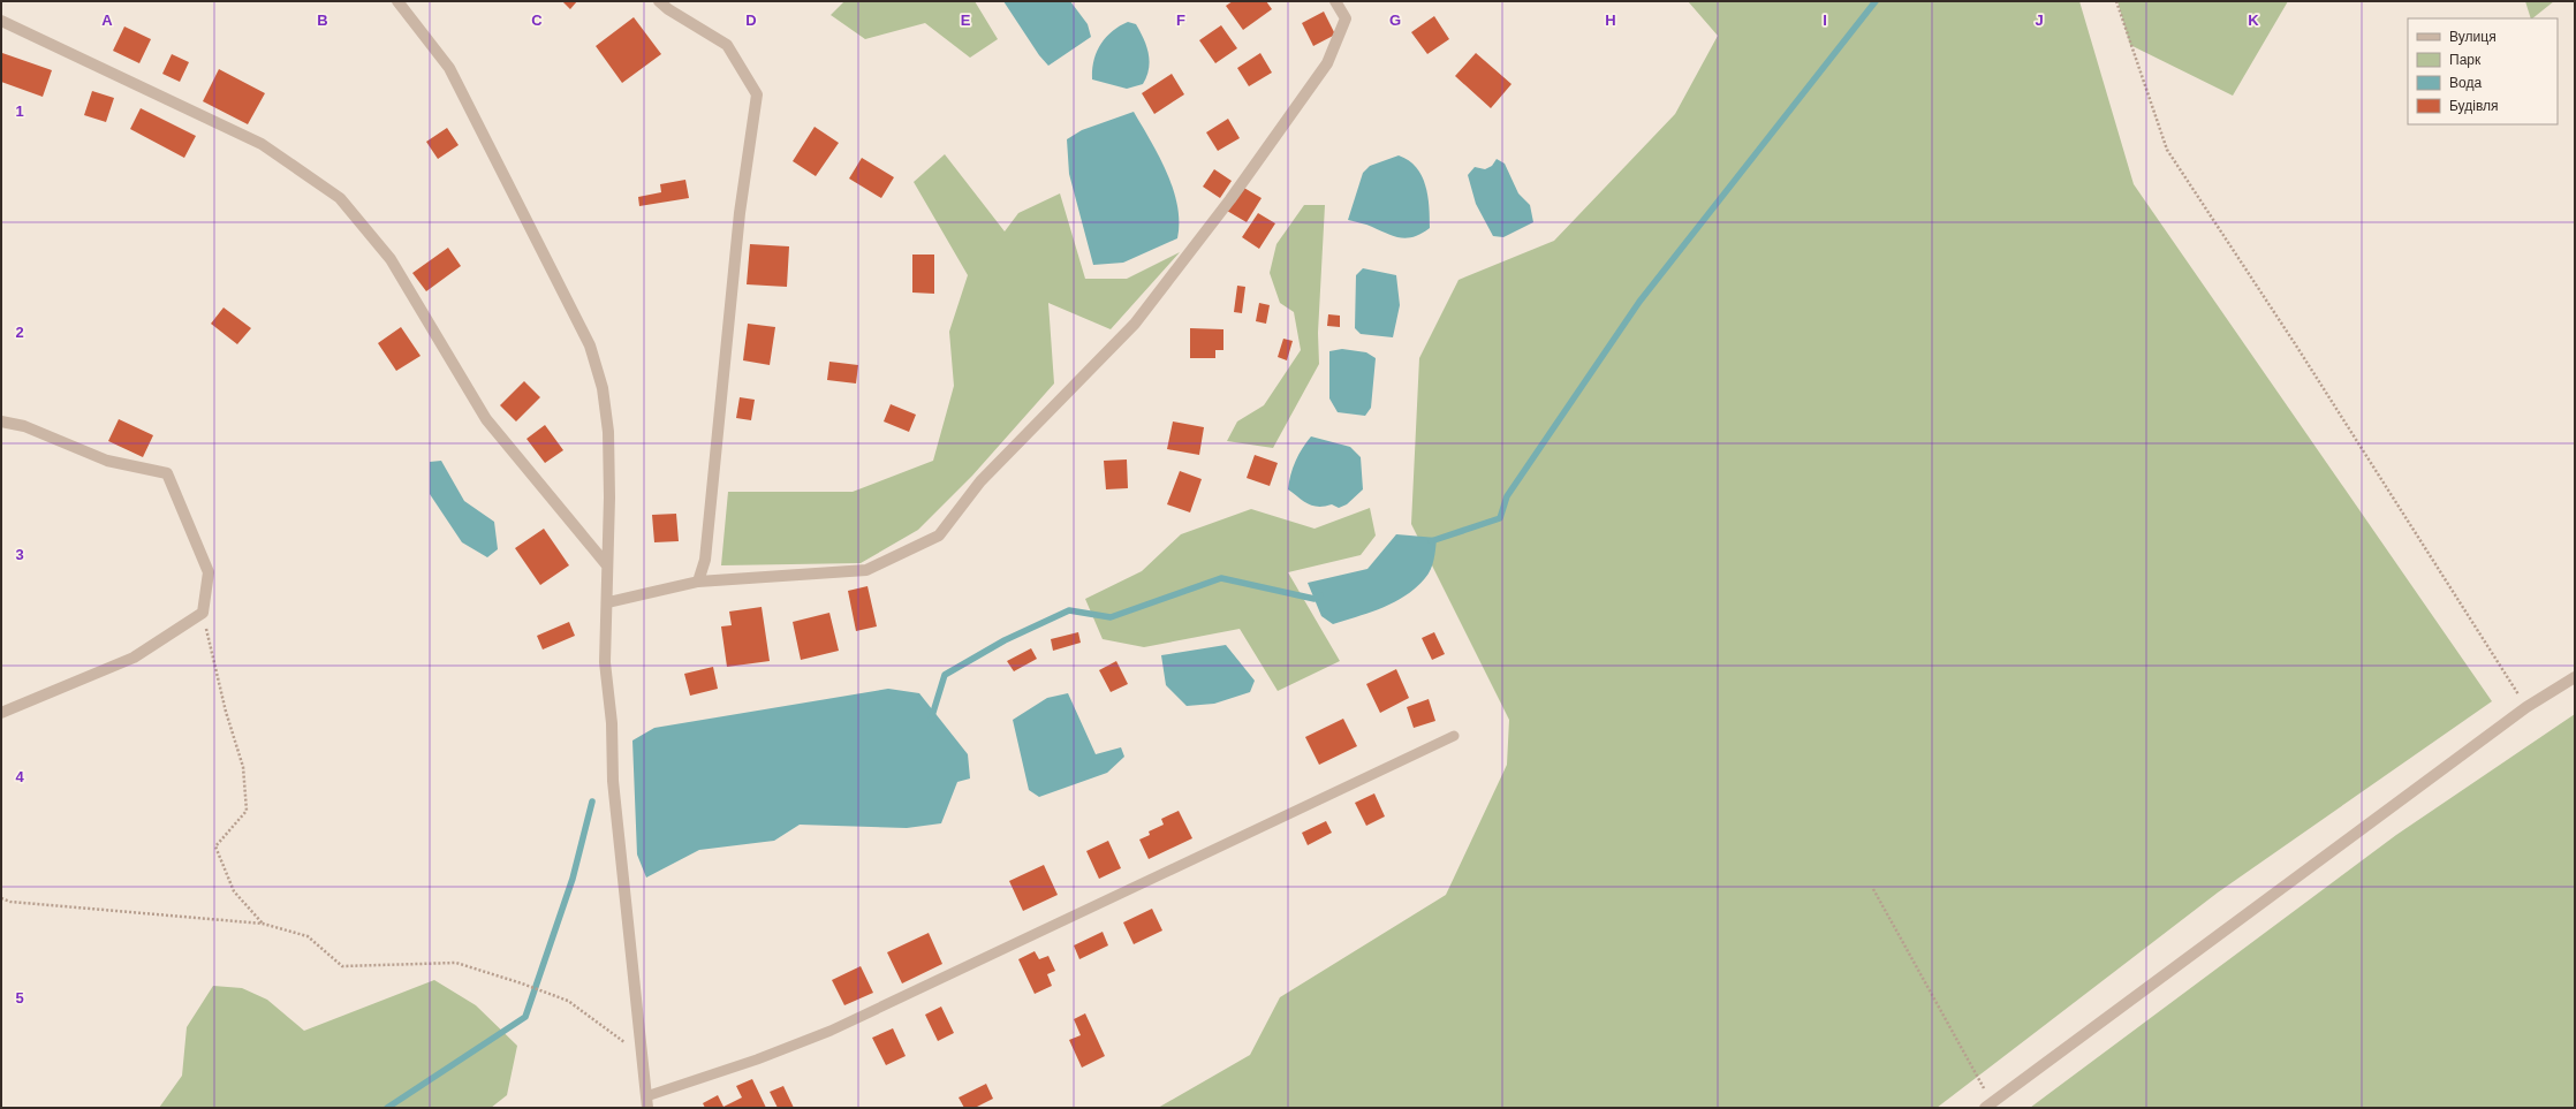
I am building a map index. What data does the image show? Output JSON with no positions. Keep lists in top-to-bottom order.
{
  "legend": [
    "Вулиця",
    "Парк",
    "Вода",
    "Будівля"
  ],
  "grid": {
    "columns": [
      "A",
      "B",
      "C",
      "D",
      "E",
      "F",
      "G",
      "H",
      "I",
      "J",
      "K"
    ],
    "rows": [
      "1",
      "2",
      "3",
      "4",
      "5"
    ]
  }
}
